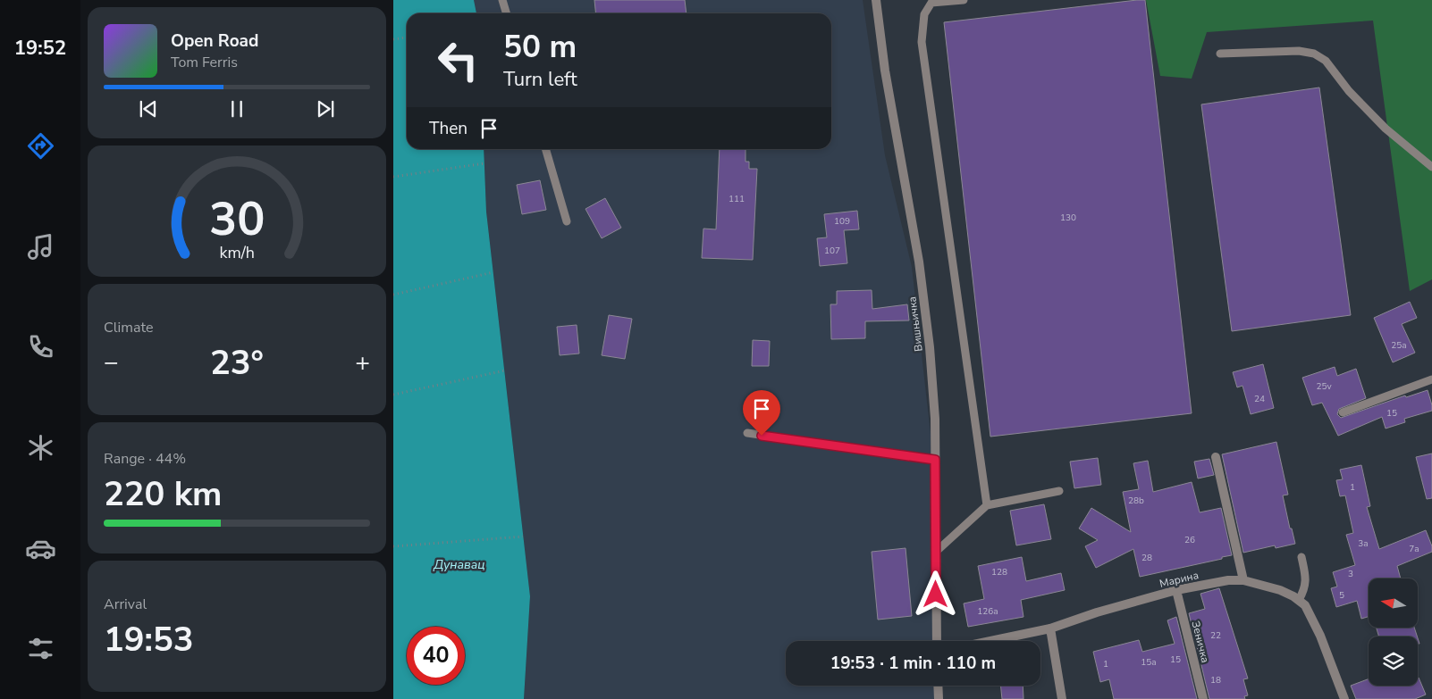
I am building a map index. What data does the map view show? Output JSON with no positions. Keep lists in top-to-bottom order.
{
  "streets": {
    "street": ["Вишњичка", "Марина", "Зеничка"]
  },
  "crossings": [
    ["Марина", "Зеничка"]
  ],
  "water": ["Дунавац"],
  "house_numbers": [
    "111",
    "130",
    "109",
    "107",
    "25a",
    "25v",
    "24",
    "15",
    "1",
    "28b",
    "26",
    "3a",
    "7a",
    "28",
    "128",
    "3",
    "5",
    "126a",
    "22",
    "15",
    "15a",
    "1",
    "18"
  ],
  "north": "left",
  "page": {
    "tabs": "19:52",
    "turn": ["50 m", "Turn left"],
    "song": ["Open Road", "Tom Ferris"],
    "then": "Then",
    "tile": [
      "Climate",
      ["Range · 44%", "220 km"],
      ["Arrival", "19:53"]
    ],
    "heat": ["−", "23°", "+"],
    "limit": "40",
    "trip": "19:53 · 1 min · 110 m",
    "gauge": ["30", "km/h"]
  }
}
